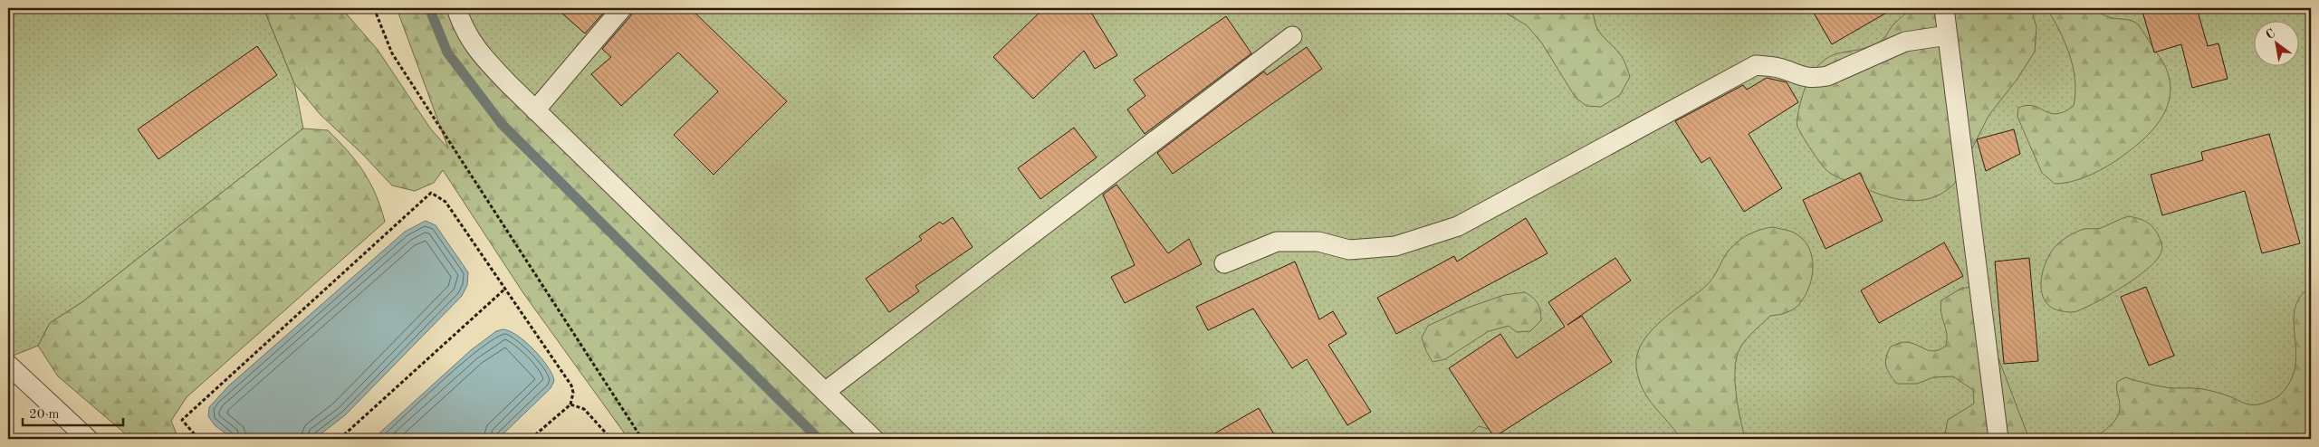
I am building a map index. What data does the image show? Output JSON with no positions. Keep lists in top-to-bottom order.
{
  "scale_bar": "20 m",
  "north": "top left"
}
